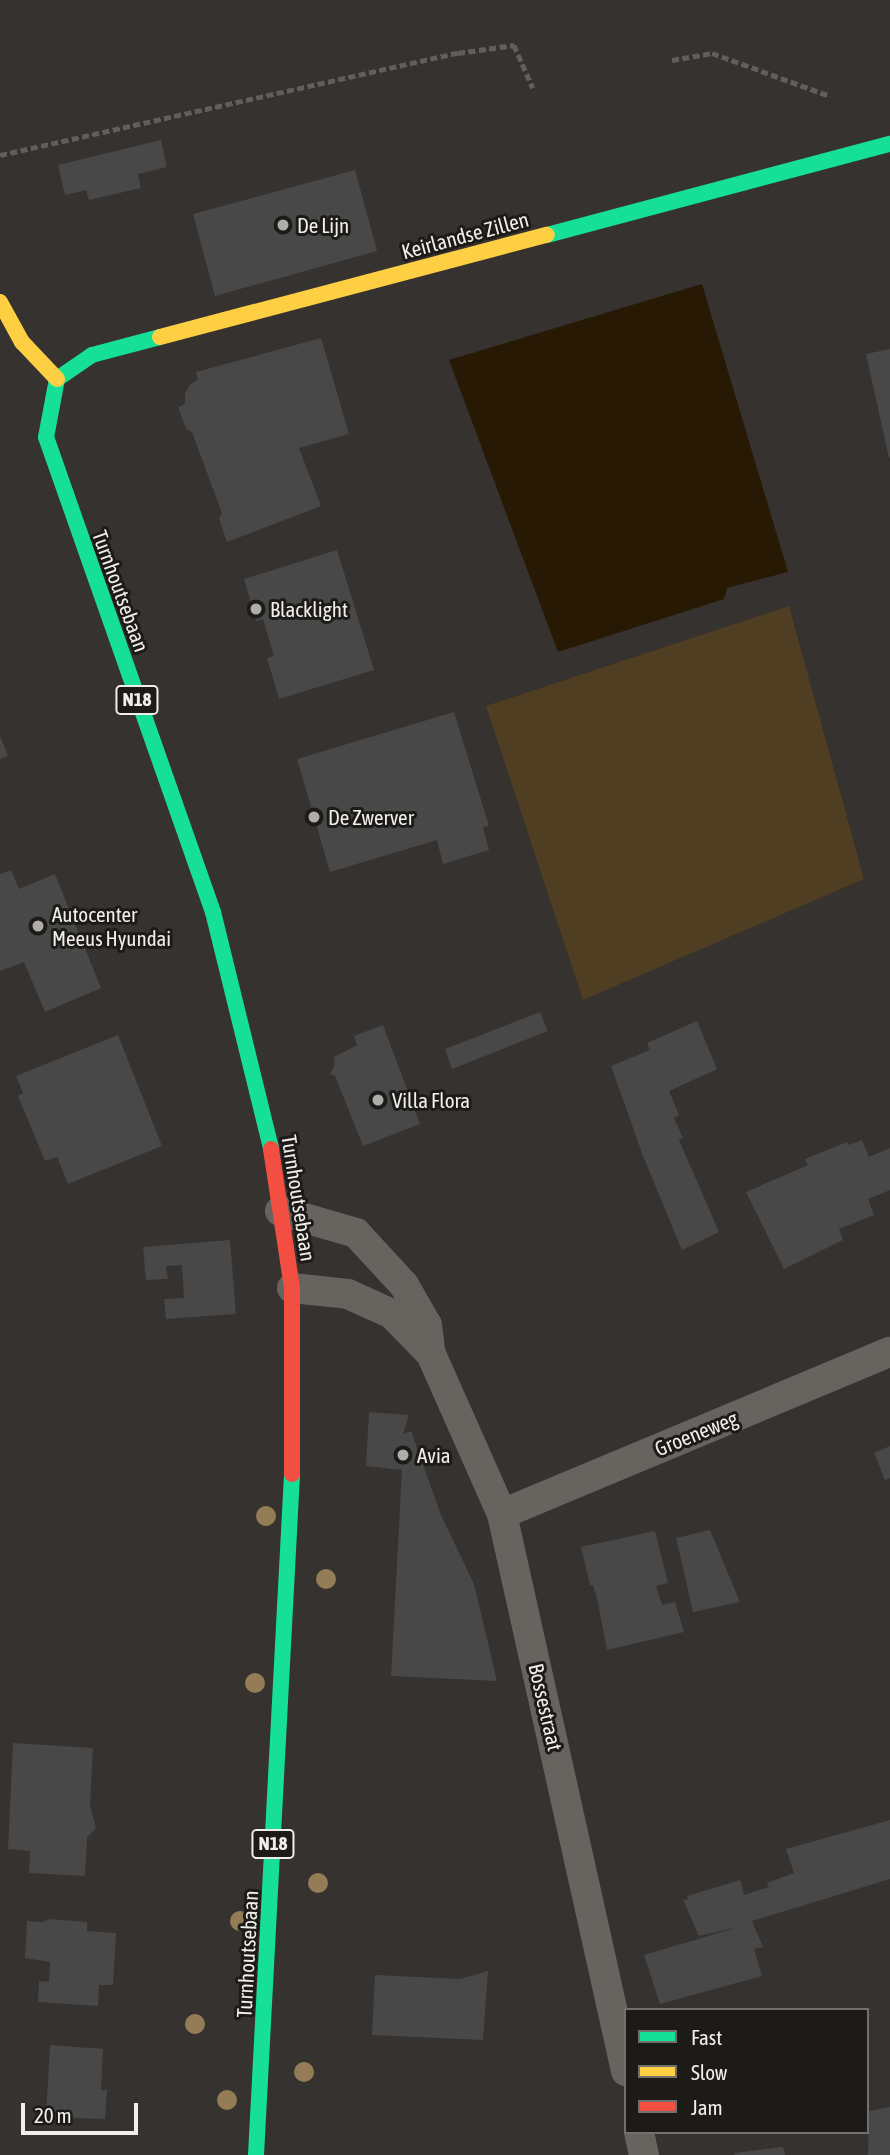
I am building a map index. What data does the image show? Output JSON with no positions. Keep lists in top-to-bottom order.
{
  "streets": {
    "main road": ["Keirlandse Zillen", "Turnhoutsebaan", "N18"],
    "street": ["Groeneweg", "Bossestraat"]
  },
  "crossings": [
    ["Keirlandse Zillen", "Turnhoutsebaan"],
    ["Turnhoutsebaan", "Bossestraat"],
    ["Groeneweg", "Bossestraat"]
  ],
  "places": [
    "De Lijn",
    "Blacklight",
    "De Zwerver",
    "Autocenter Meeus Hyundai",
    "Villa Flora",
    "Avia"
  ],
  "legend": ["Fast", "Slow", "Jam"],
  "scale_bar": "20 m"
}
